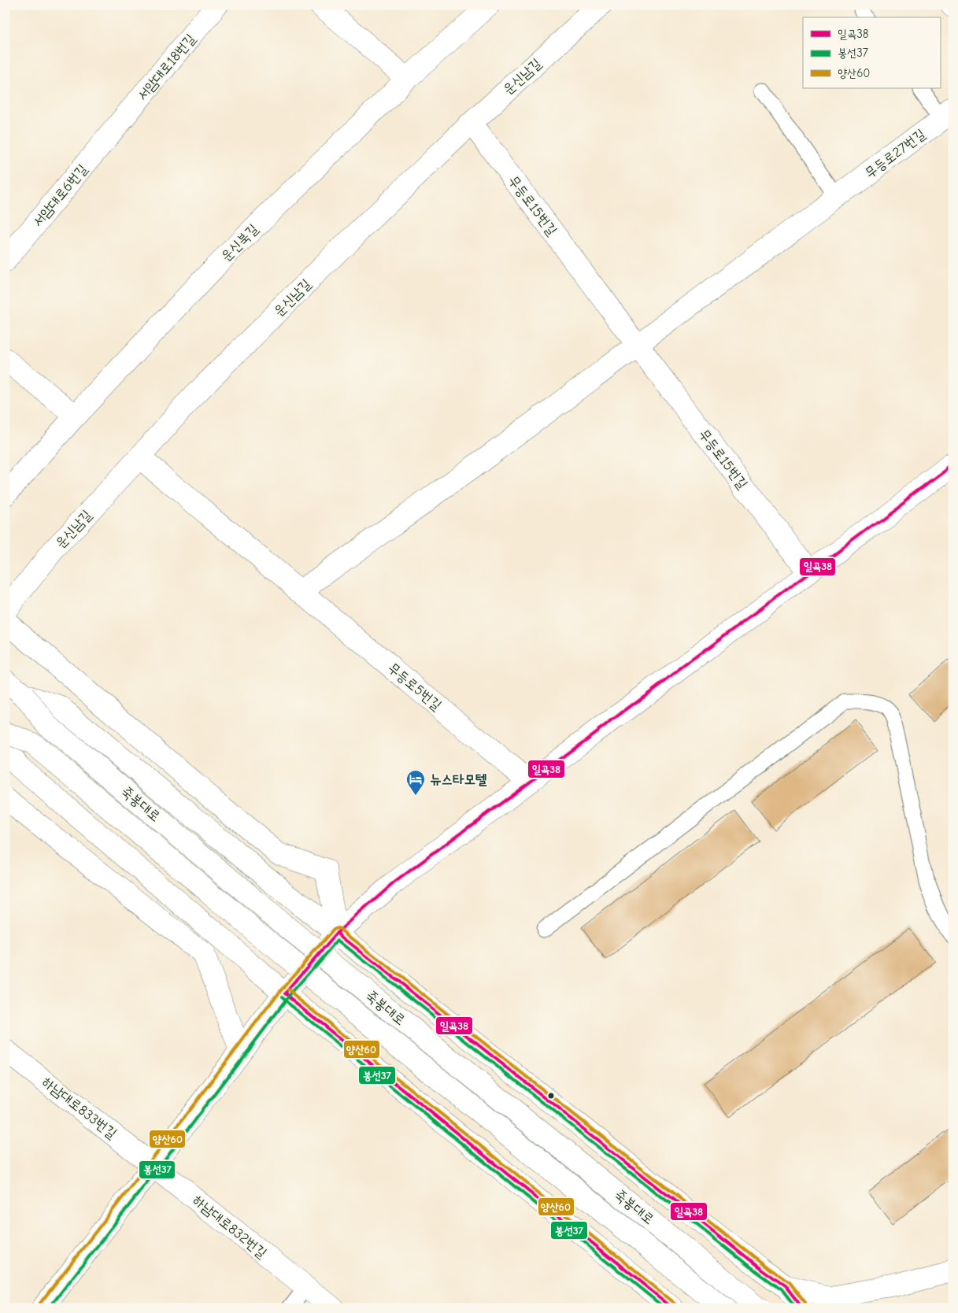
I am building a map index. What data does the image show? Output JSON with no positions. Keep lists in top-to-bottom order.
{
  "streets": {
    "street": [
      "서암대로18번길",
      "운신남길",
      "무등로27번길",
      "서암대로6번길",
      "무등로15번길",
      "운신북길",
      "무등로5번길",
      "죽봉대로",
      "하남대로833번길",
      "하남대로832번길"
    ]
  },
  "crossings": [
    ["서암대로18번길", "서암대로6번길"],
    ["운신남길", "무등로15번길"],
    ["운신남길", "무등로5번길"],
    ["하남대로833번길", "하남대로832번길"]
  ],
  "places": {
    "hotel": ["뉴스타모텔"]
  },
  "lines": ["transit line 일곡38", "transit line 양산60", "transit line 봉선37"],
  "legend": ["일곡38", "봉선37", "양산60"]
}
